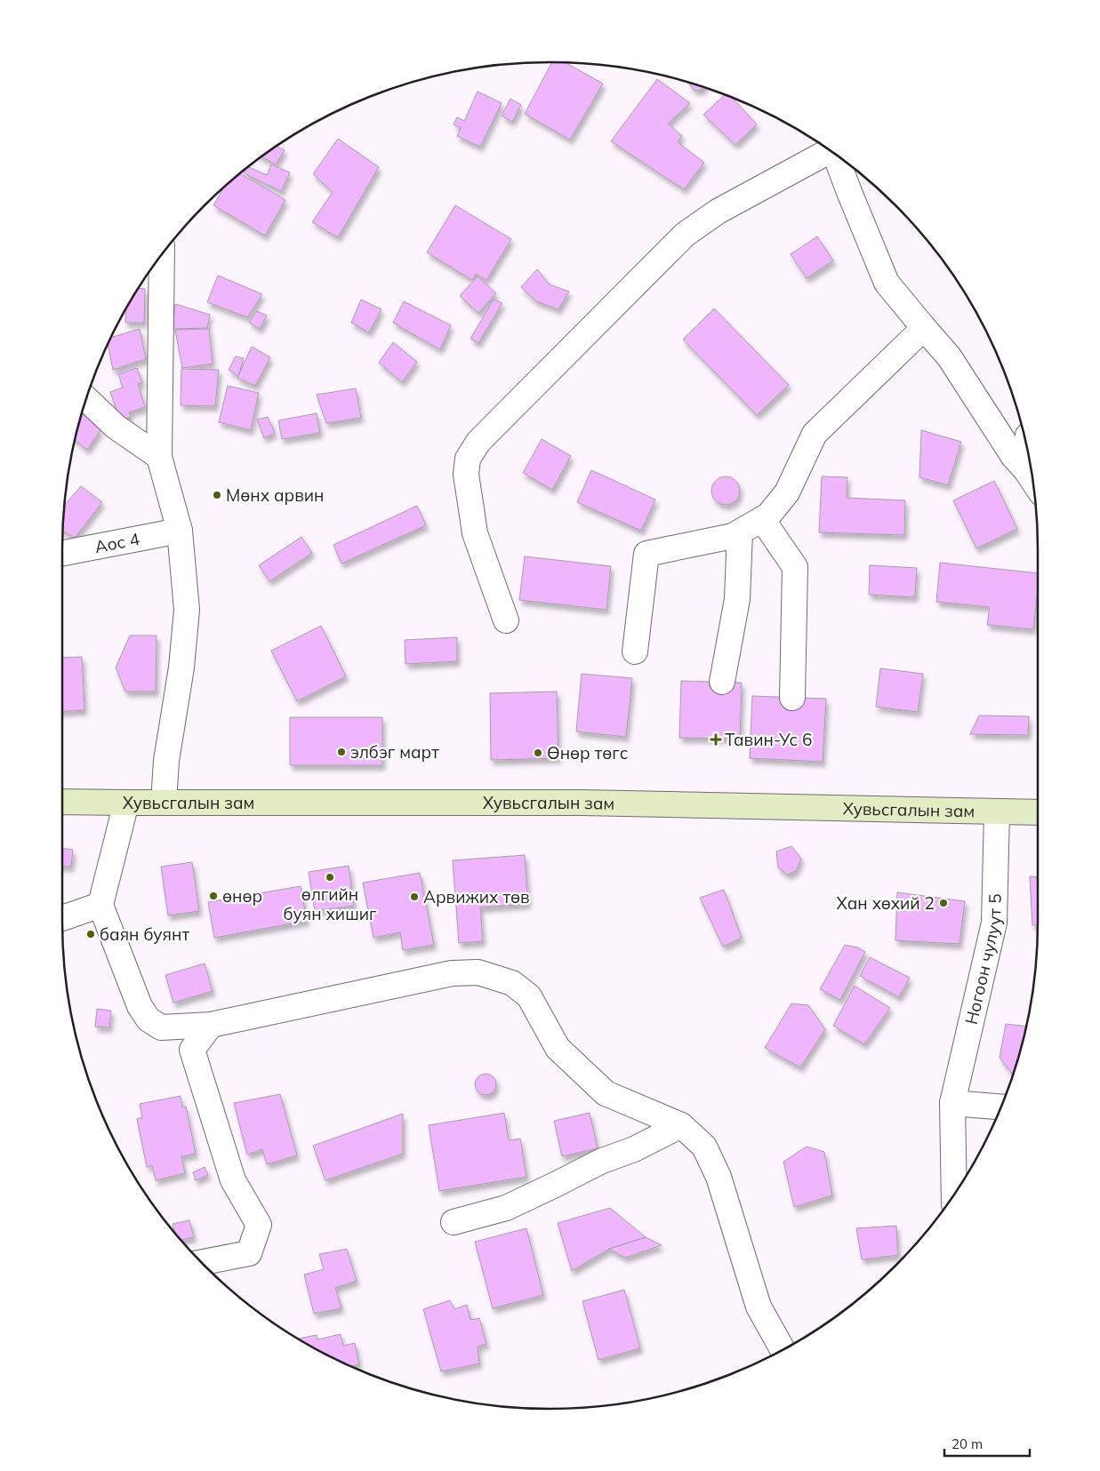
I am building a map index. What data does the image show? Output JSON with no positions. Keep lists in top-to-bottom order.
{
  "streets": {
    "main road": ["Хувьсгалын зам"],
    "street": ["Аос 4", "Ногоон чулуут 5"]
  },
  "crossings": [
    ["Хувьсгалын зам", "Ногоон чулуут 5"]
  ],
  "places": {
    "other": [
      "Мөнх арвин",
      "элбэг март",
      "Өнөр төгс",
      "өлгийн буян хишиг",
      "өнөр",
      "Арвижих төв",
      "Хан хөхий 2",
      "баян буянт"
    ],
    "health": ["Тавин-Ус 6"]
  },
  "scale_bar": "20 m"
}
